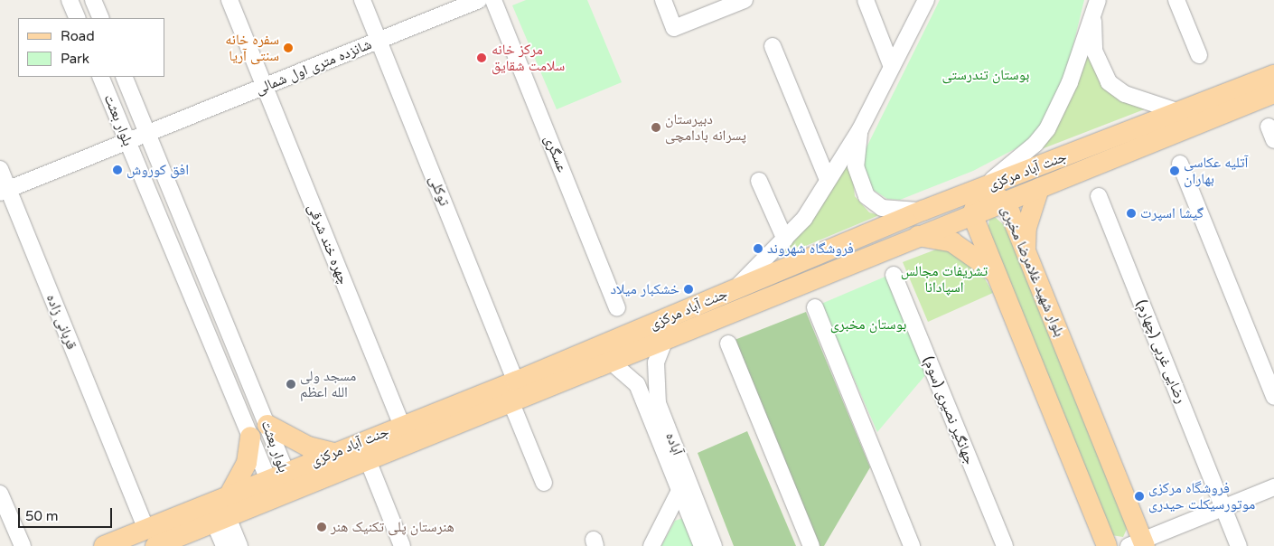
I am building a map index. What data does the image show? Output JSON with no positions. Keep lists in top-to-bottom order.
{
  "streets": {
    "main road": ["جنت آباد مرکزی", "بلوار شهید غلامرضا مخبری"],
    "street": [
      "شانزده متری اول شمالی",
      "بلوار بعثت",
      "عسگری",
      "توکلی",
      "چهره خند شرقی",
      "قربانی زاده",
      "رضایی غربی (چهارم)",
      "جهانگیر نصیری (سوم)",
      "آباده"
    ]
  },
  "crossings": [
    ["شانزده متری اول شمالی", "بلوار بعثت"],
    ["شانزده متری اول شمالی", "توکلی"],
    ["شانزده متری اول شمالی", "چهره خند شرقی"],
    ["شانزده متری اول شمالی", "قربانی زاده"],
    ["بلوار بعثت", "جنت آباد مرکزی"],
    ["جنت آباد مرکزی", "توکلی"],
    ["جنت آباد مرکزی", "چهره خند شرقی"],
    ["جنت آباد مرکزی", "بلوار شهید غلامرضا مخبری"],
    ["جنت آباد مرکزی", "قربانی زاده"],
    ["جنت آباد مرکزی", "آباده"]
  ],
  "parks": ["بوستان تندرستی", "تشریفات مجالس اسپادانا", "بوستان مخبری"],
  "places": [
    "سفره خانه سنتی آریا",
    "مرکز خانه سلامت شقایق",
    "دبیرستان پسرانه بادامچی",
    "افق کوروش",
    "آتلیه عکاسی بهاران",
    "گیشا اسپرت",
    "فروشگاه شهروند",
    "خشکبار میلاد",
    "مسجد ولی الله اعظم",
    "فروشگاه مرکزی موتورسیکلت حيدری",
    "هنرستان پلی تکنیک هنر"
  ],
  "legend": ["Road", "Park"],
  "scale_bar": "50 m"
}
